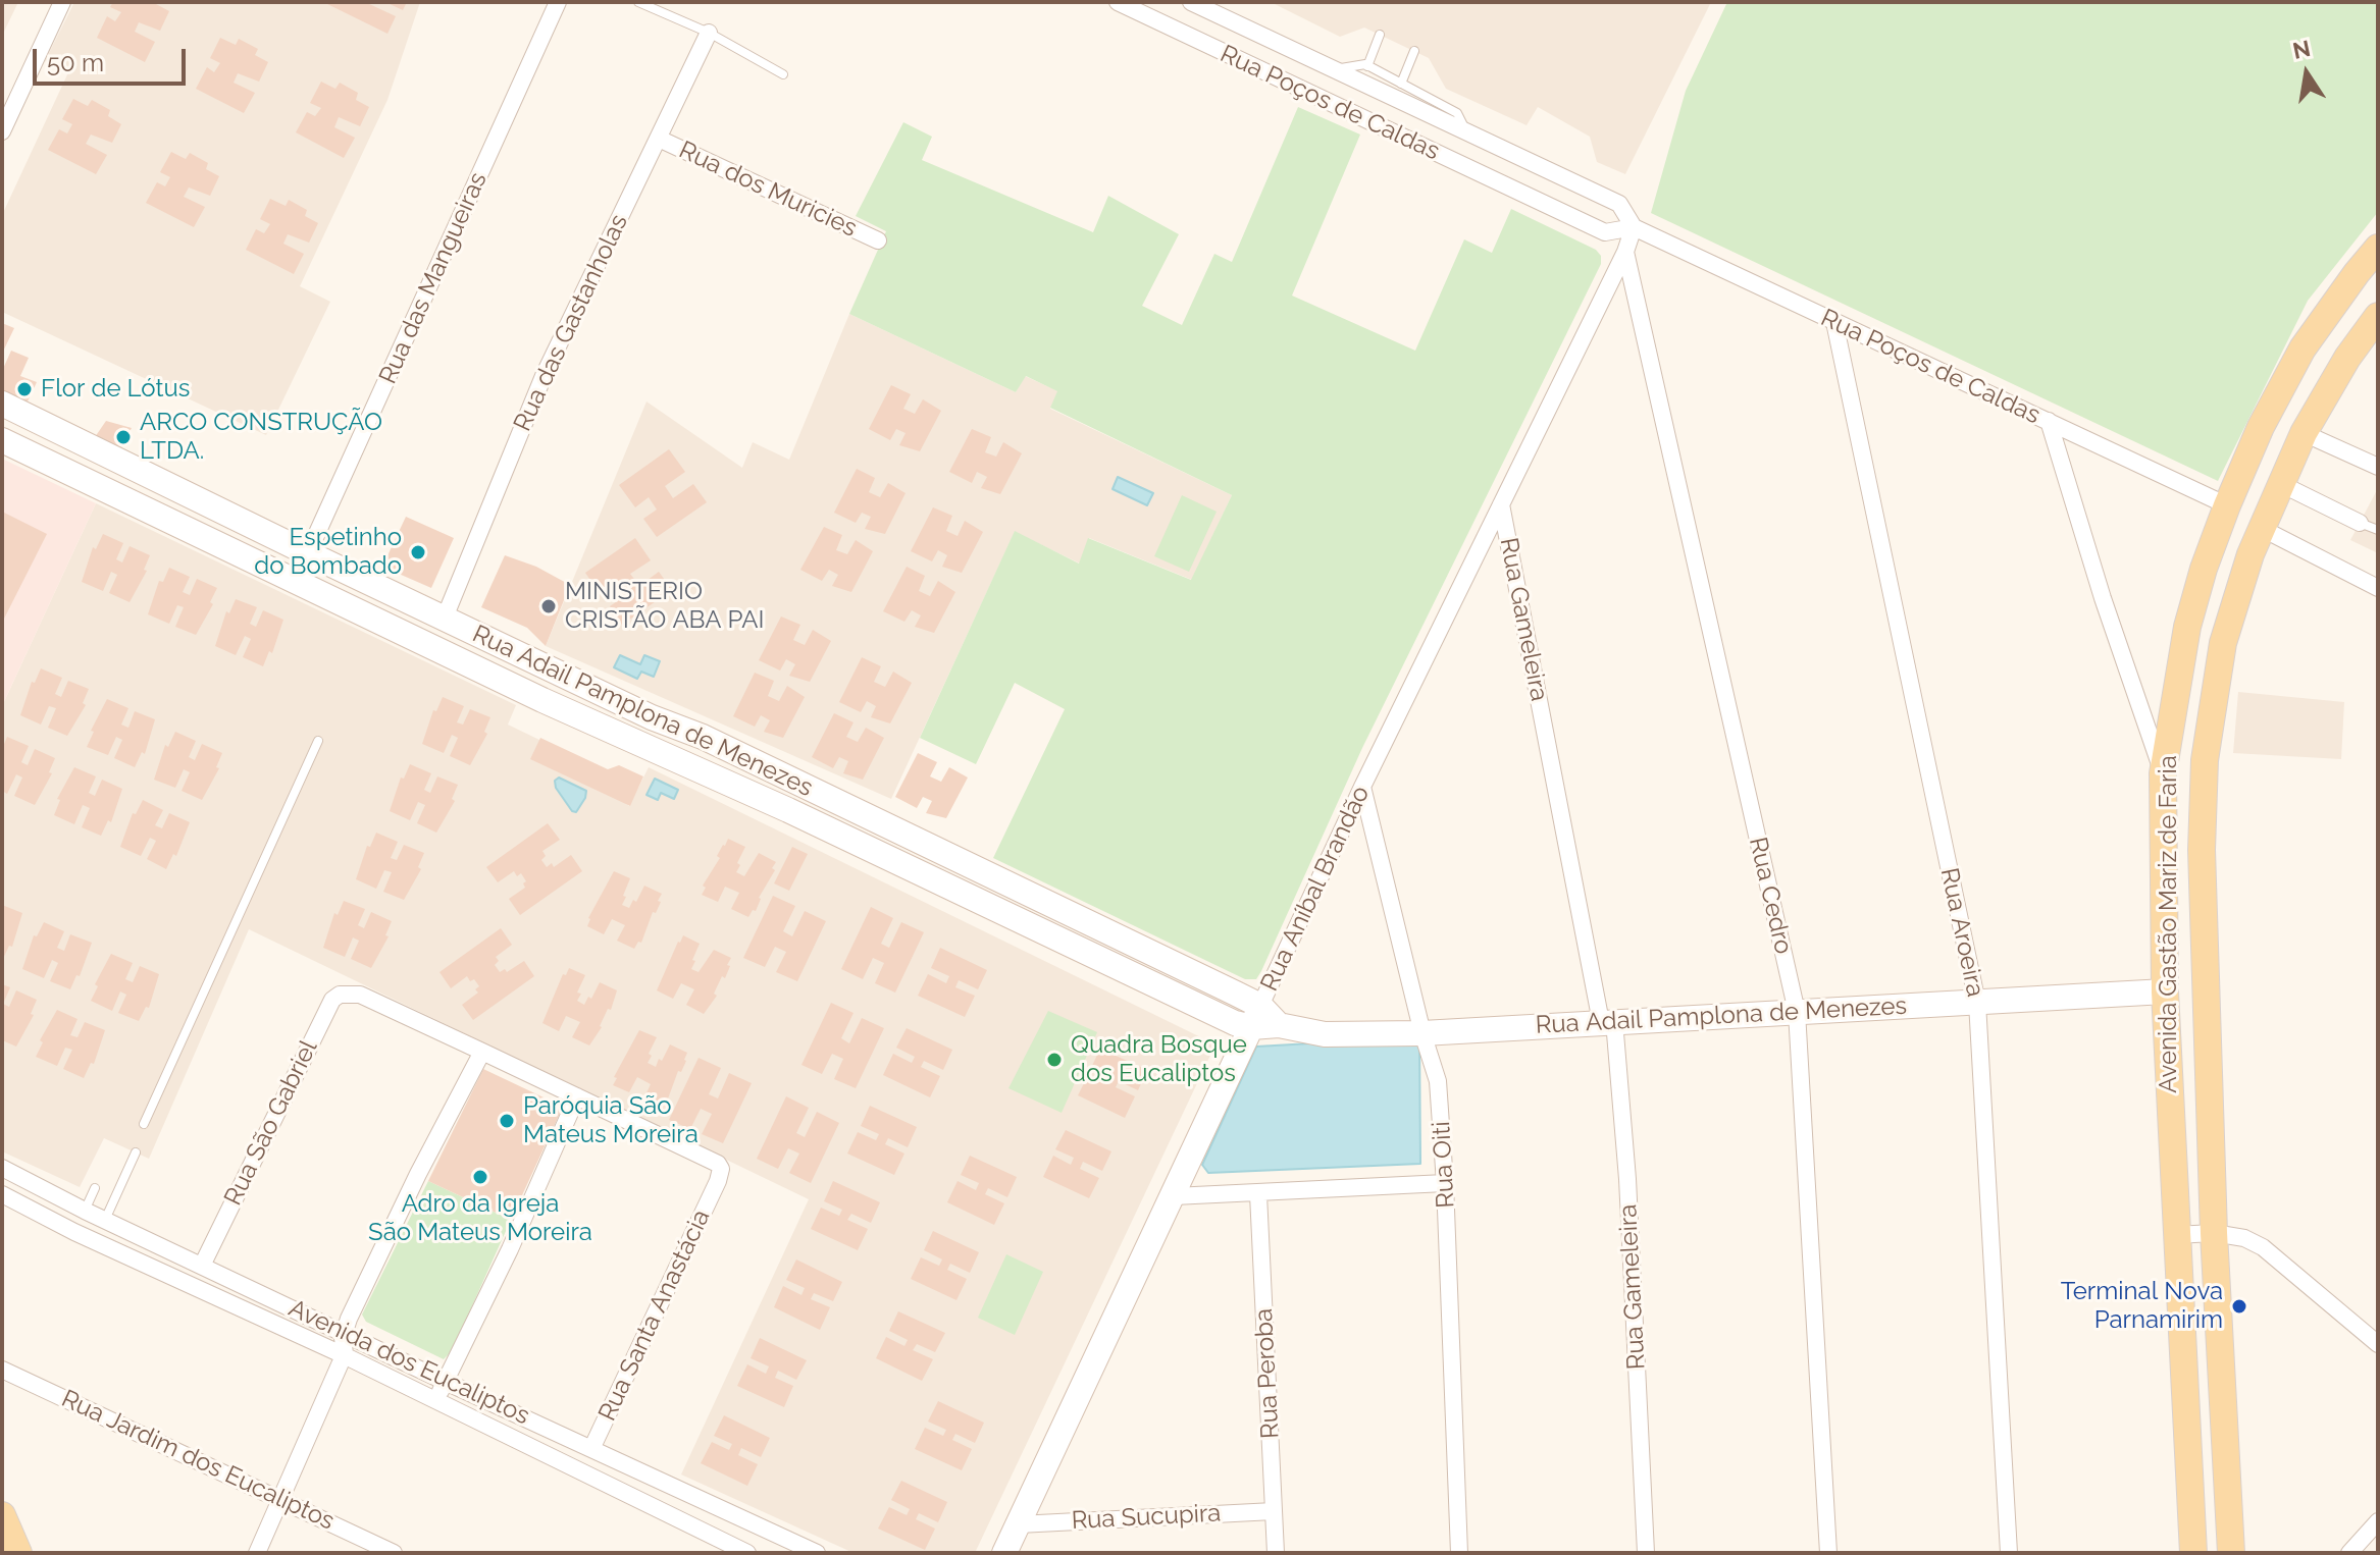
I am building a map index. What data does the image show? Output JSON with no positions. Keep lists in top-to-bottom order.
{
  "streets": {
    "main road": ["Rua Adail Pamplona de Menezes", "Rua Aníbal Brandão", "Avenida Gastão Mariz de Faria"],
    "street": [
      "Rua Poços de Caldas",
      "Rua dos Muricies",
      "Rua das Mangueiras",
      "Rua das Gastanholas",
      "Rua Gameleira",
      "Rua Cedro",
      "Rua Aroeira",
      "Rua São Gabriel",
      "Rua Oiti",
      "Rua Santa Anastácia",
      "Avenida dos Eucaliptos",
      "Rua Peroba",
      "Rua Jardim dos Eucaliptos",
      "Rua Sucupira"
    ]
  },
  "crossings": [
    ["Rua Poços de Caldas", "Rua Aníbal Brandão"],
    ["Rua Poços de Caldas", "Avenida Gastão Mariz de Faria"],
    ["Rua Poços de Caldas", "Rua Aroeira"],
    ["Rua dos Muricies", "Rua das Gastanholas"],
    ["Rua das Mangueiras", "Rua Adail Pamplona de Menezes"],
    ["Rua das Gastanholas", "Rua Adail Pamplona de Menezes"],
    ["Rua Gameleira", "Rua Adail Pamplona de Menezes"],
    ["Rua Gameleira", "Rua Aníbal Brandão"],
    ["Rua Adail Pamplona de Menezes", "Rua Aníbal Brandão"],
    ["Rua Adail Pamplona de Menezes", "Rua Cedro"],
    ["Rua Adail Pamplona de Menezes", "Avenida Gastão Mariz de Faria"],
    ["Rua Adail Pamplona de Menezes", "Rua Aroeira"],
    ["Rua Adail Pamplona de Menezes", "Rua Oiti"],
    ["Rua Aníbal Brandão", "Rua Cedro"],
    ["Rua Aníbal Brandão", "Rua Oiti"],
    ["Rua Aníbal Brandão", "Rua Sucupira"],
    ["Rua São Gabriel", "Avenida dos Eucaliptos"],
    ["Rua Santa Anastácia", "Avenida dos Eucaliptos"],
    ["Rua Peroba", "Rua Sucupira"]
  ],
  "places": [
    "Flor de Lótus",
    "ARCO CONSTRUÇÃO LTDA.",
    "Espetinho do Bombado",
    "MINISTERIO CRISTÃO ABA PAI",
    "Quadra Bosque dos Eucaliptos",
    "Paróquia São Mateus Moreira",
    "Adro da Igreja São Mateus Moreira",
    "Terminal Nova Parnamirim"
  ],
  "scale_bar": "50 m",
  "north": "top"
}
